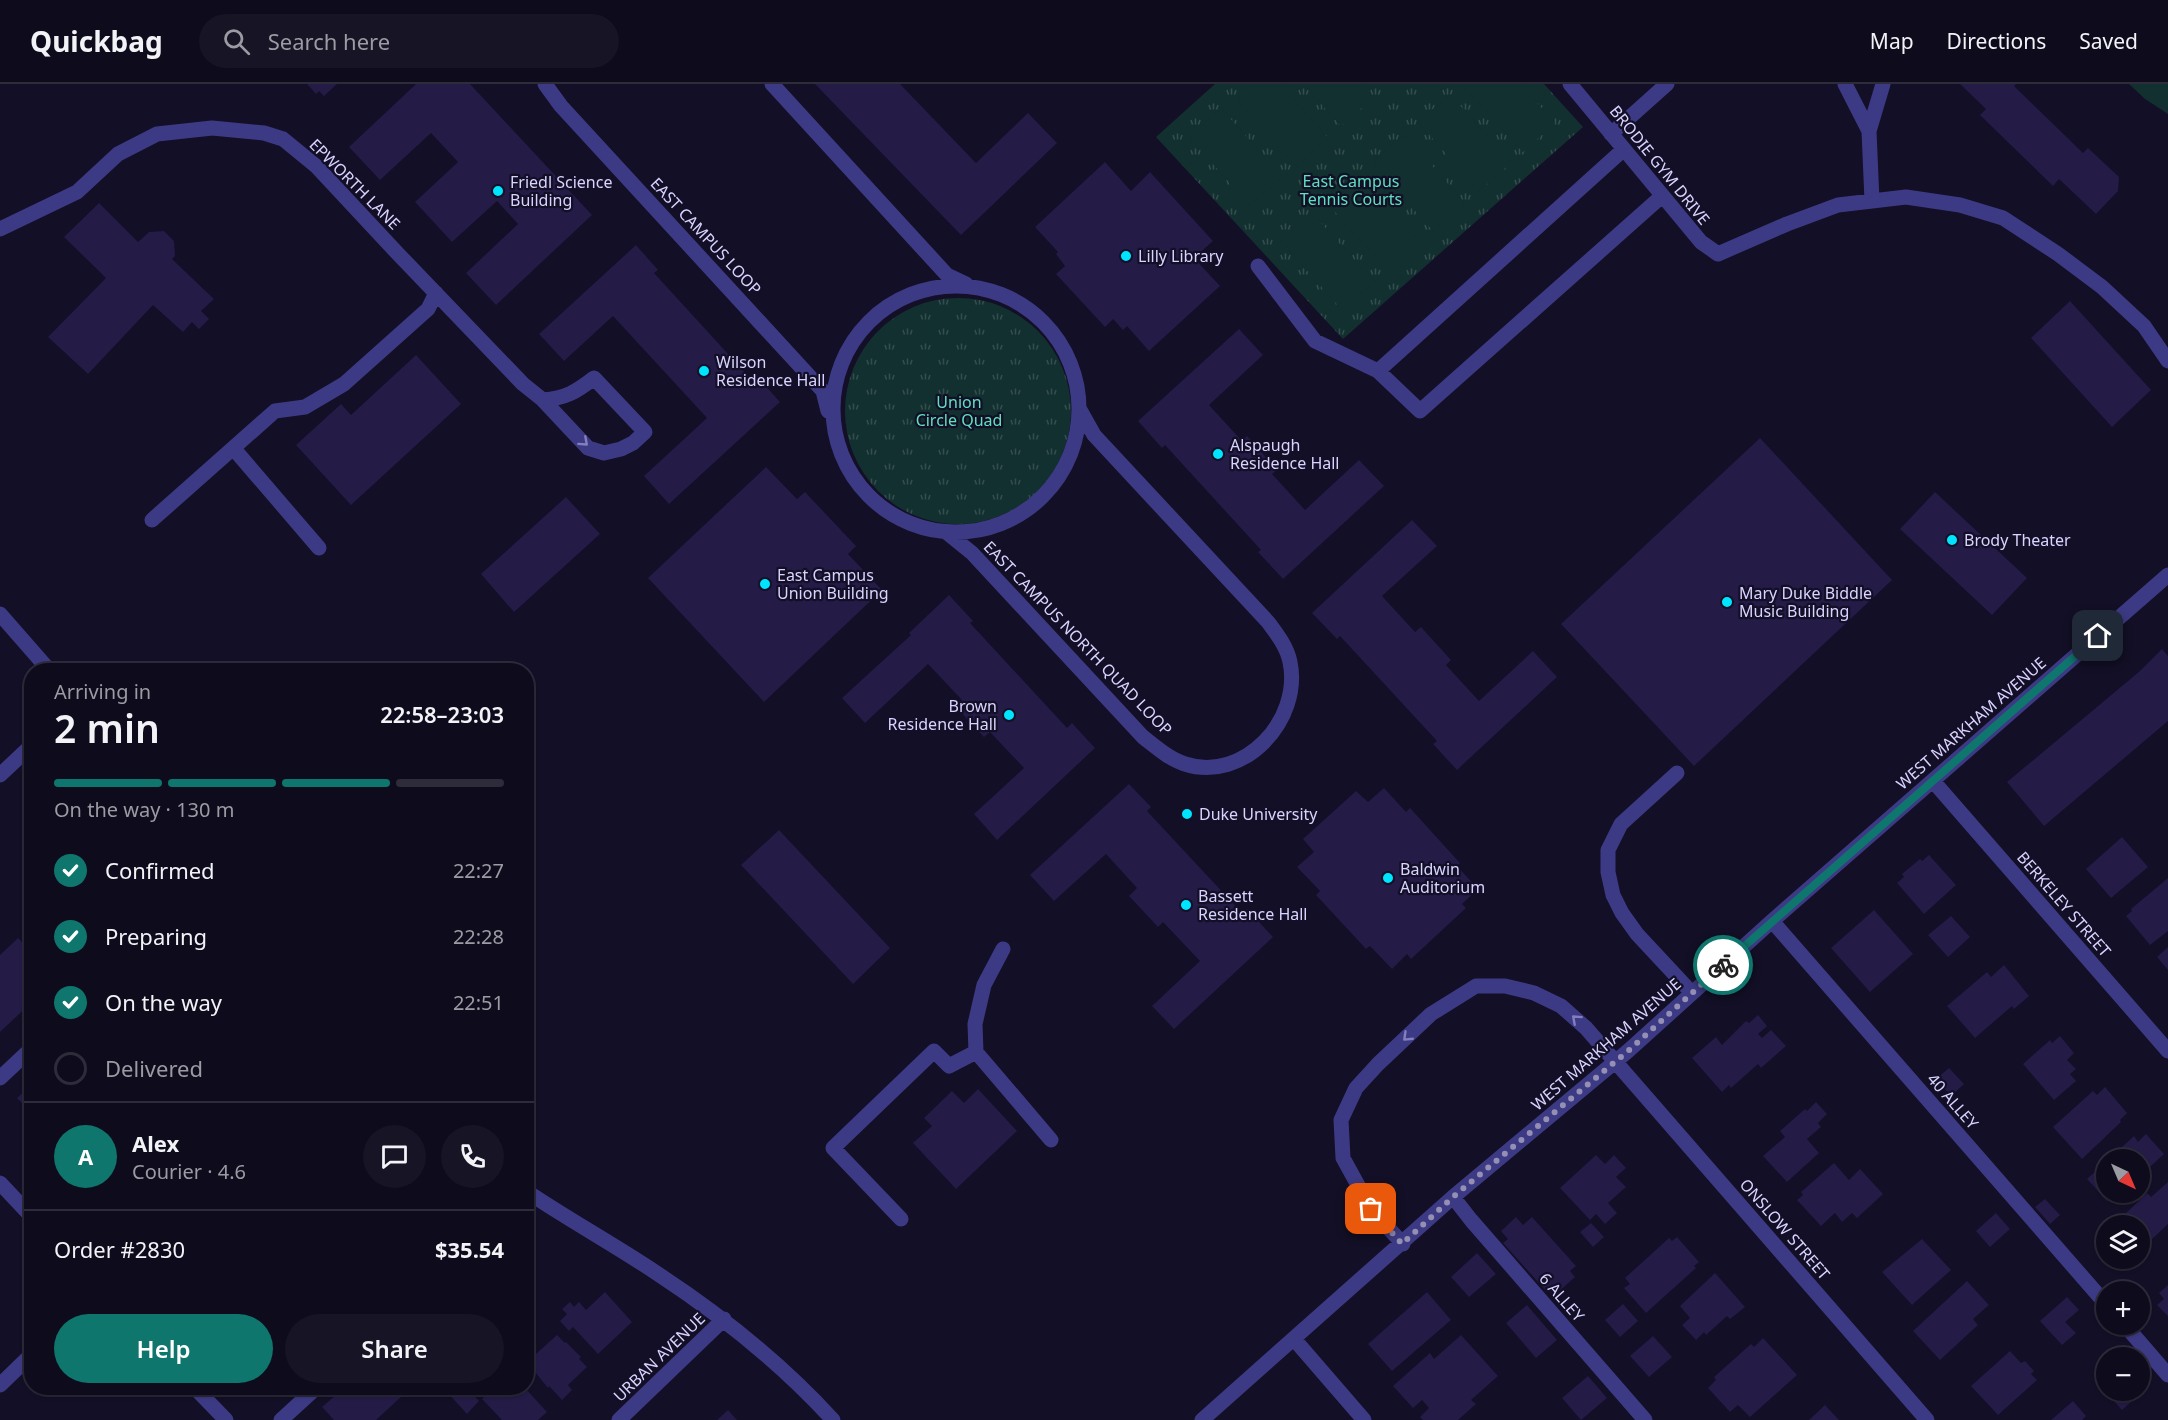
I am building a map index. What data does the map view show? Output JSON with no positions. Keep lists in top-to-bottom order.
{
  "streets": {
    "street": [
      "BRODIE GYM DRIVE",
      "EPWORTH LANE",
      "EAST CAMPUS LOOP",
      "EAST CAMPUS NORTH QUAD LOOP",
      "WEST MARKHAM AVENUE",
      "BERKELEY STREET",
      "40 ALLEY",
      "ONSLOW STREET",
      "6 ALLEY",
      "URBAN AVENUE"
    ]
  },
  "crossings": [
    ["WEST MARKHAM AVENUE", "BERKELEY STREET"],
    ["WEST MARKHAM AVENUE", "40 ALLEY"],
    ["WEST MARKHAM AVENUE", "ONSLOW STREET"],
    ["WEST MARKHAM AVENUE", "6 ALLEY"]
  ],
  "parks": ["East Campus Tennis Courts", "Union Circle Quad"],
  "places": [
    "Friedl Science Building",
    "Lilly Library",
    "Wilson Residence Hall",
    "Alspaugh Residence Hall",
    "Brody Theater",
    "East Campus Union Building",
    "Mary Duke Biddle Music Building",
    "Brown Residence Hall",
    "Duke University",
    "Baldwin Auditorium",
    "Bassett Residence Hall"
  ],
  "north": "bottom right",
  "page": {
    "header": "Quickbag",
    "search": "Search here",
    "nav": ["Map", "Directions", "Saved"],
    "heading": ["2 min", "Arriving in", "22:58–23:03"],
    "panel": [
      "Alex",
      "Courier · 4.6",
      "Order #2830",
      "$35.54"
    ],
    "bar": "On the way · 130 m",
    "list": [
      ["Confirmed", "22:27"],
      ["Preparing", "22:28"],
      ["On the way", "22:51"],
      "Delivered"
    ],
    "round": "A",
    "map_buttons": ["+", "−"],
    "buttons": ["Help", "Share"]
  }
}
